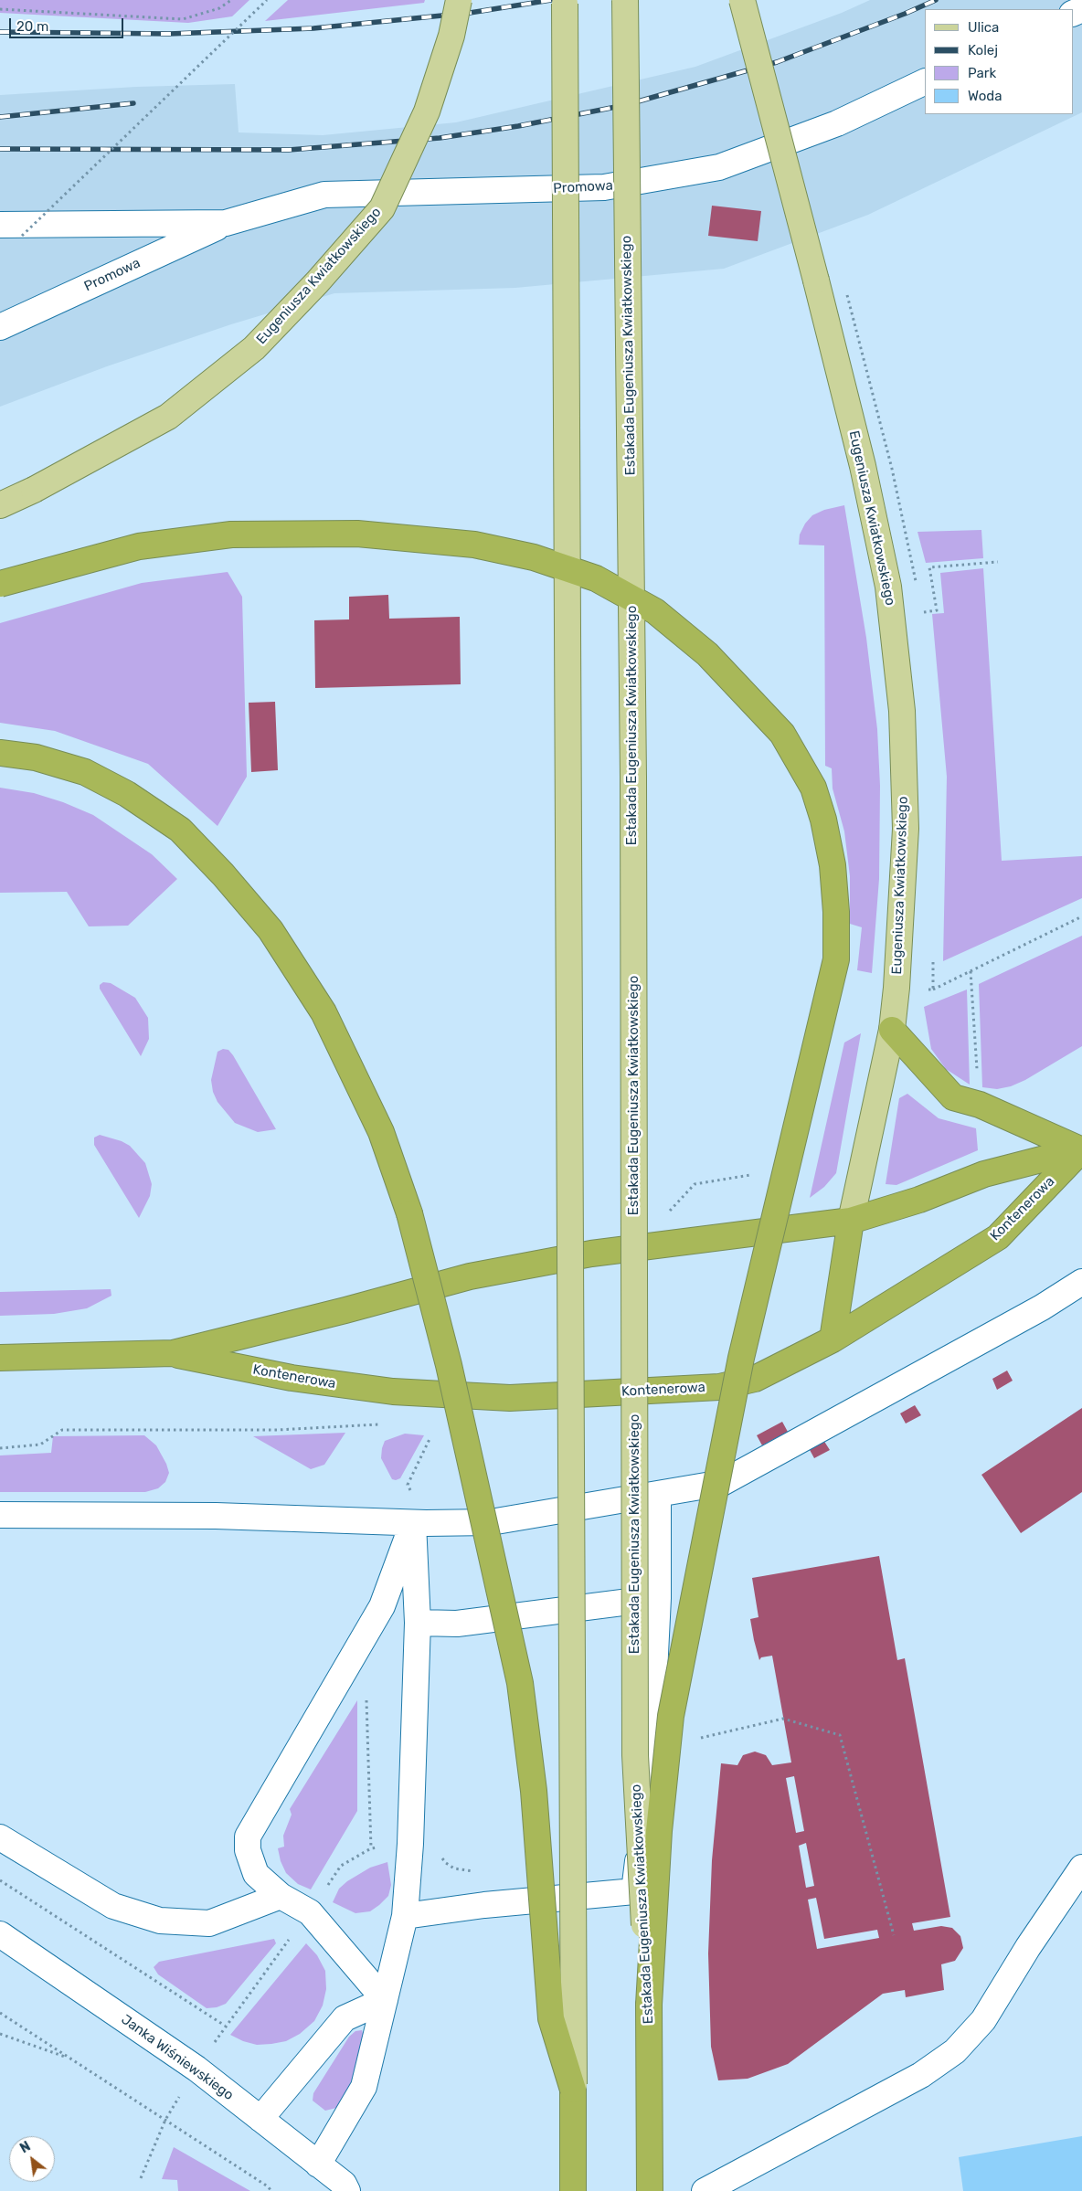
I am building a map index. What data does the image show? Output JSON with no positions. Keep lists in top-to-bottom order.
{
  "streets": {
    "highway": ["Estakada Eugeniusza Kwiatkowskiego", "Kontenerowa"],
    "main road": ["Eugeniusza Kwiatkowskiego"],
    "street": ["Promowa", "Janka Wiśniewskiego"]
  },
  "crossings": [
    ["Eugeniusza Kwiatkowskiego", "Kontenerowa"]
  ],
  "legend": [
    "Ulica",
    "Kolej",
    "Park",
    "Woda"
  ],
  "scale_bar": "20 m",
  "north": "top left"
}
